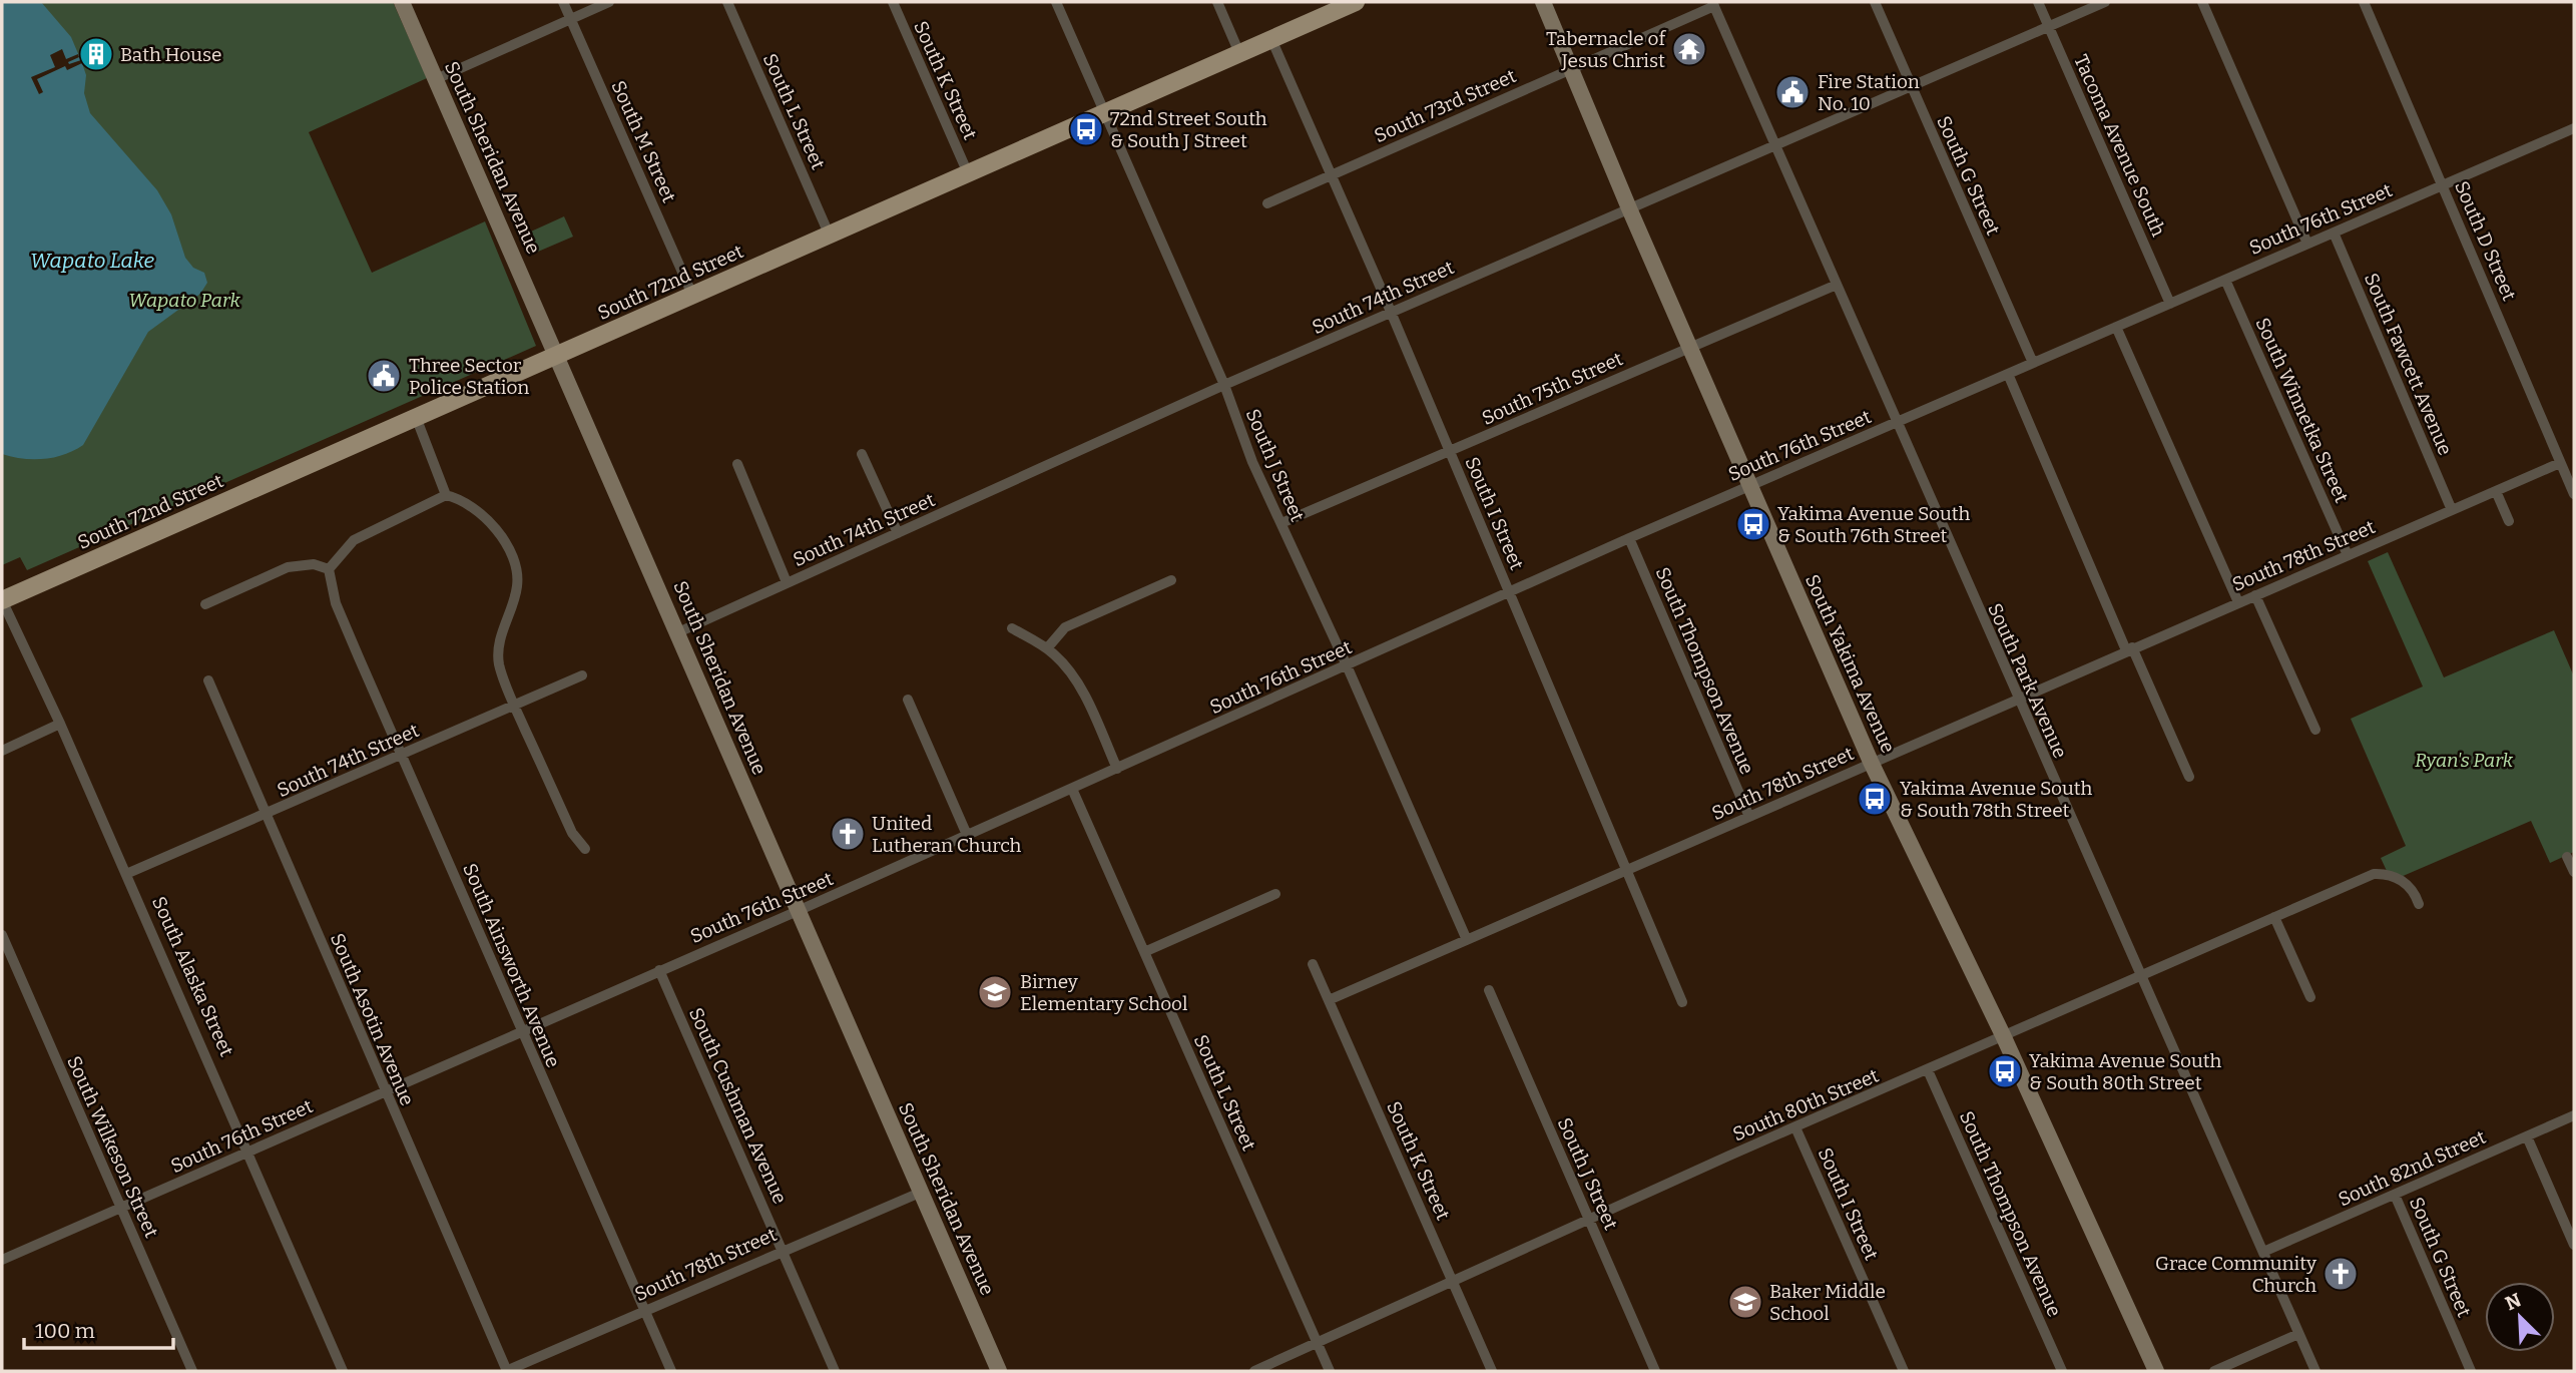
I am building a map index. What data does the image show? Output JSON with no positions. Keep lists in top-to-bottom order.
{
  "streets": {
    "main road": ["South Sheridan Avenue", "South 72nd Street", "South Yakima Avenue"],
    "street": [
      "South K Street",
      "South 73rd Street",
      "South L Street",
      "South M Street",
      "Tacoma Avenue South",
      "South G Street",
      "South 76th Street",
      "South D Street",
      "South 74th Street",
      "South Fawcett Avenue",
      "South 75th Street",
      "South Winnetka Street",
      "South J Street",
      "South I Street",
      "South 78th Street",
      "South Thompson Avenue",
      "South Park Avenue",
      "South Ainsworth Avenue",
      "South Alaska Street",
      "South Asotin Avenue",
      "South 80th Street",
      "South Cushman Avenue",
      "South Wilkeson Street",
      "South 82nd Street"
    ]
  },
  "crossings": [
    ["South K Street", "South 72nd Street"],
    ["South K Street", "South 78th Street"],
    ["South K Street", "South 80th Street"],
    ["South 73rd Street", "South I Street"],
    ["South 73rd Street", "South Yakima Avenue"],
    ["South 73rd Street", "South Park Avenue"],
    ["South L Street", "South 76th Street"],
    ["South L Street", "South 72nd Street"],
    ["South L Street", "South 80th Street"],
    ["South M Street", "South 72nd Street"],
    ["Tacoma Avenue South", "South 76th Street"],
    ["Tacoma Avenue South", "South 74th Street"],
    ["South Sheridan Avenue", "South 76th Street"],
    ["South Sheridan Avenue", "South 72nd Street"],
    ["South Sheridan Avenue", "South 74th Street"],
    ["South Sheridan Avenue", "South 78th Street"],
    ["South G Street", "South 76th Street"],
    ["South G Street", "South 74th Street"],
    ["South G Street", "South 82nd Street"],
    ["South 76th Street", "South D Street"],
    ["South 76th Street", "South Fawcett Avenue"],
    ["South 76th Street", "South Winnetka Street"],
    ["South 76th Street", "South J Street"],
    ["South 76th Street", "South I Street"],
    ["South 76th Street", "South Yakima Avenue"],
    ["South 76th Street", "South Thompson Avenue"],
    ["South 76th Street", "South Park Avenue"],
    ["South 76th Street", "South Ainsworth Avenue"],
    ["South 76th Street", "South Alaska Street"],
    ["South 76th Street", "South Asotin Avenue"],
    ["South 76th Street", "South Cushman Avenue"],
    ["South 76th Street", "South Wilkeson Street"],
    ["South D Street", "South 78th Street"],
    ["South 72nd Street", "South J Street"],
    ["South 72nd Street", "South I Street"],
    ["South 72nd Street", "South Alaska Street"],
    ["South 74th Street", "South J Street"],
    ["South 74th Street", "South I Street"],
    ["South 74th Street", "South Yakima Avenue"],
    ["South 74th Street", "South Park Avenue"],
    ["South 74th Street", "South Ainsworth Avenue"],
    ["South 74th Street", "South Alaska Street"],
    ["South 74th Street", "South Asotin Avenue"],
    ["South Fawcett Avenue", "South 78th Street"],
    ["South 75th Street", "South J Street"],
    ["South 75th Street", "South I Street"],
    ["South 75th Street", "South Yakima Avenue"],
    ["South 75th Street", "South Park Avenue"],
    ["South Winnetka Street", "South 78th Street"],
    ["South J Street", "South 78th Street"],
    ["South J Street", "South 80th Street"],
    ["South I Street", "South 78th Street"],
    ["South I Street", "South 80th Street"],
    ["South 78th Street", "South Yakima Avenue"],
    ["South 78th Street", "South Thompson Avenue"],
    ["South 78th Street", "South Park Avenue"],
    ["South 78th Street", "South Ainsworth Avenue"],
    ["South 78th Street", "South Asotin Avenue"],
    ["South 78th Street", "South Cushman Avenue"],
    ["South Yakima Avenue", "South 80th Street"],
    ["South Thompson Avenue", "South 80th Street"],
    ["South Park Avenue", "South 80th Street"],
    ["South Park Avenue", "South 82nd Street"]
  ],
  "water": ["Wapato Lake"],
  "parks": ["Wapato Park", "Ryan's Park"],
  "places": {
    "temple": ["Tabernacle of Jesus Christ"],
    "building": ["Bath House"],
    "public building": ["Fire Station No. 10", "Three Sector Police Station"],
    "bus stop": [
      "72nd Street South & South J Street",
      "Yakima Avenue South & South 76th Street",
      "Yakima Avenue South & South 78th Street",
      "Yakima Avenue South & South 80th Street"
    ],
    "church": ["United Lutheran Church", "Grace Community Church"],
    "school or university": ["Birney Elementary School", "Baker Middle School"]
  },
  "scale_bar": "100 m",
  "north": "top left"
}
